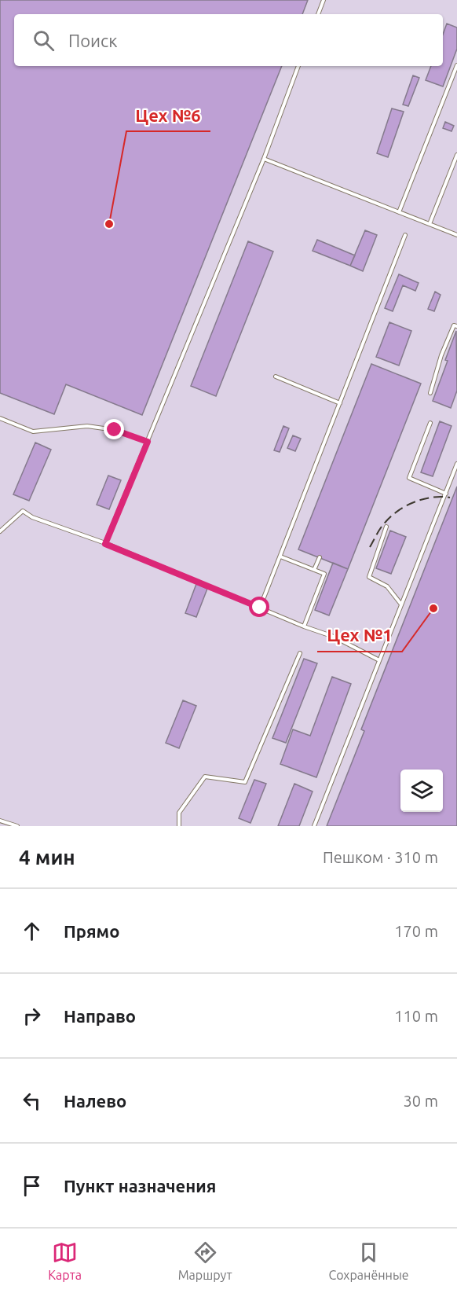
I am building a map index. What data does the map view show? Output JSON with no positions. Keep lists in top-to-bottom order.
{
  "places": ["Цех №6", "Цех №1"],
  "page": {
    "search": "Поиск",
    "heading": ["4 мин", "Пешком · 310 m"],
    "list": [
      ["Прямо", "170 m"],
      ["Направо", "110 m"],
      ["Налево", "30 m"],
      "Пункт назначения"
    ],
    "nav": ["Карта", "Маршрут", "Сохранённые"]
  }
}
